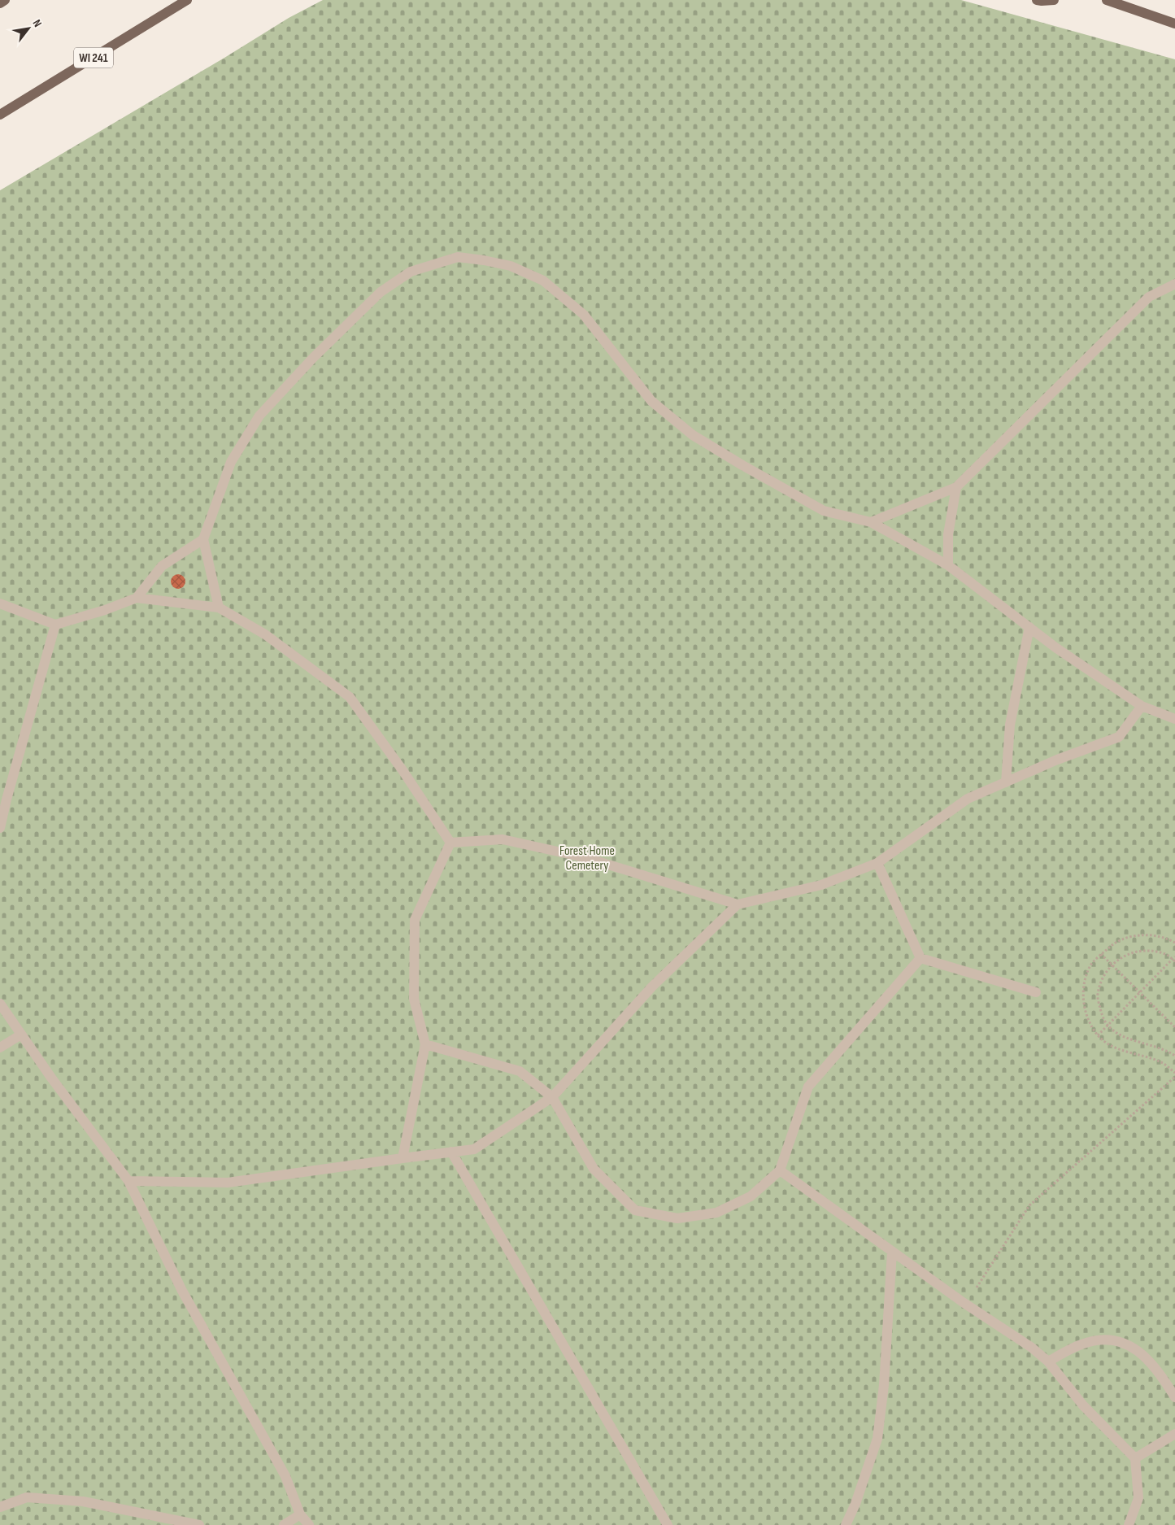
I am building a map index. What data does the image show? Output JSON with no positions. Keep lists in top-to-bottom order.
{
  "streets": {
    "main road": ["WI 241"]
  },
  "parks": ["Forest Home Cemetery"],
  "north": "top right"
}
